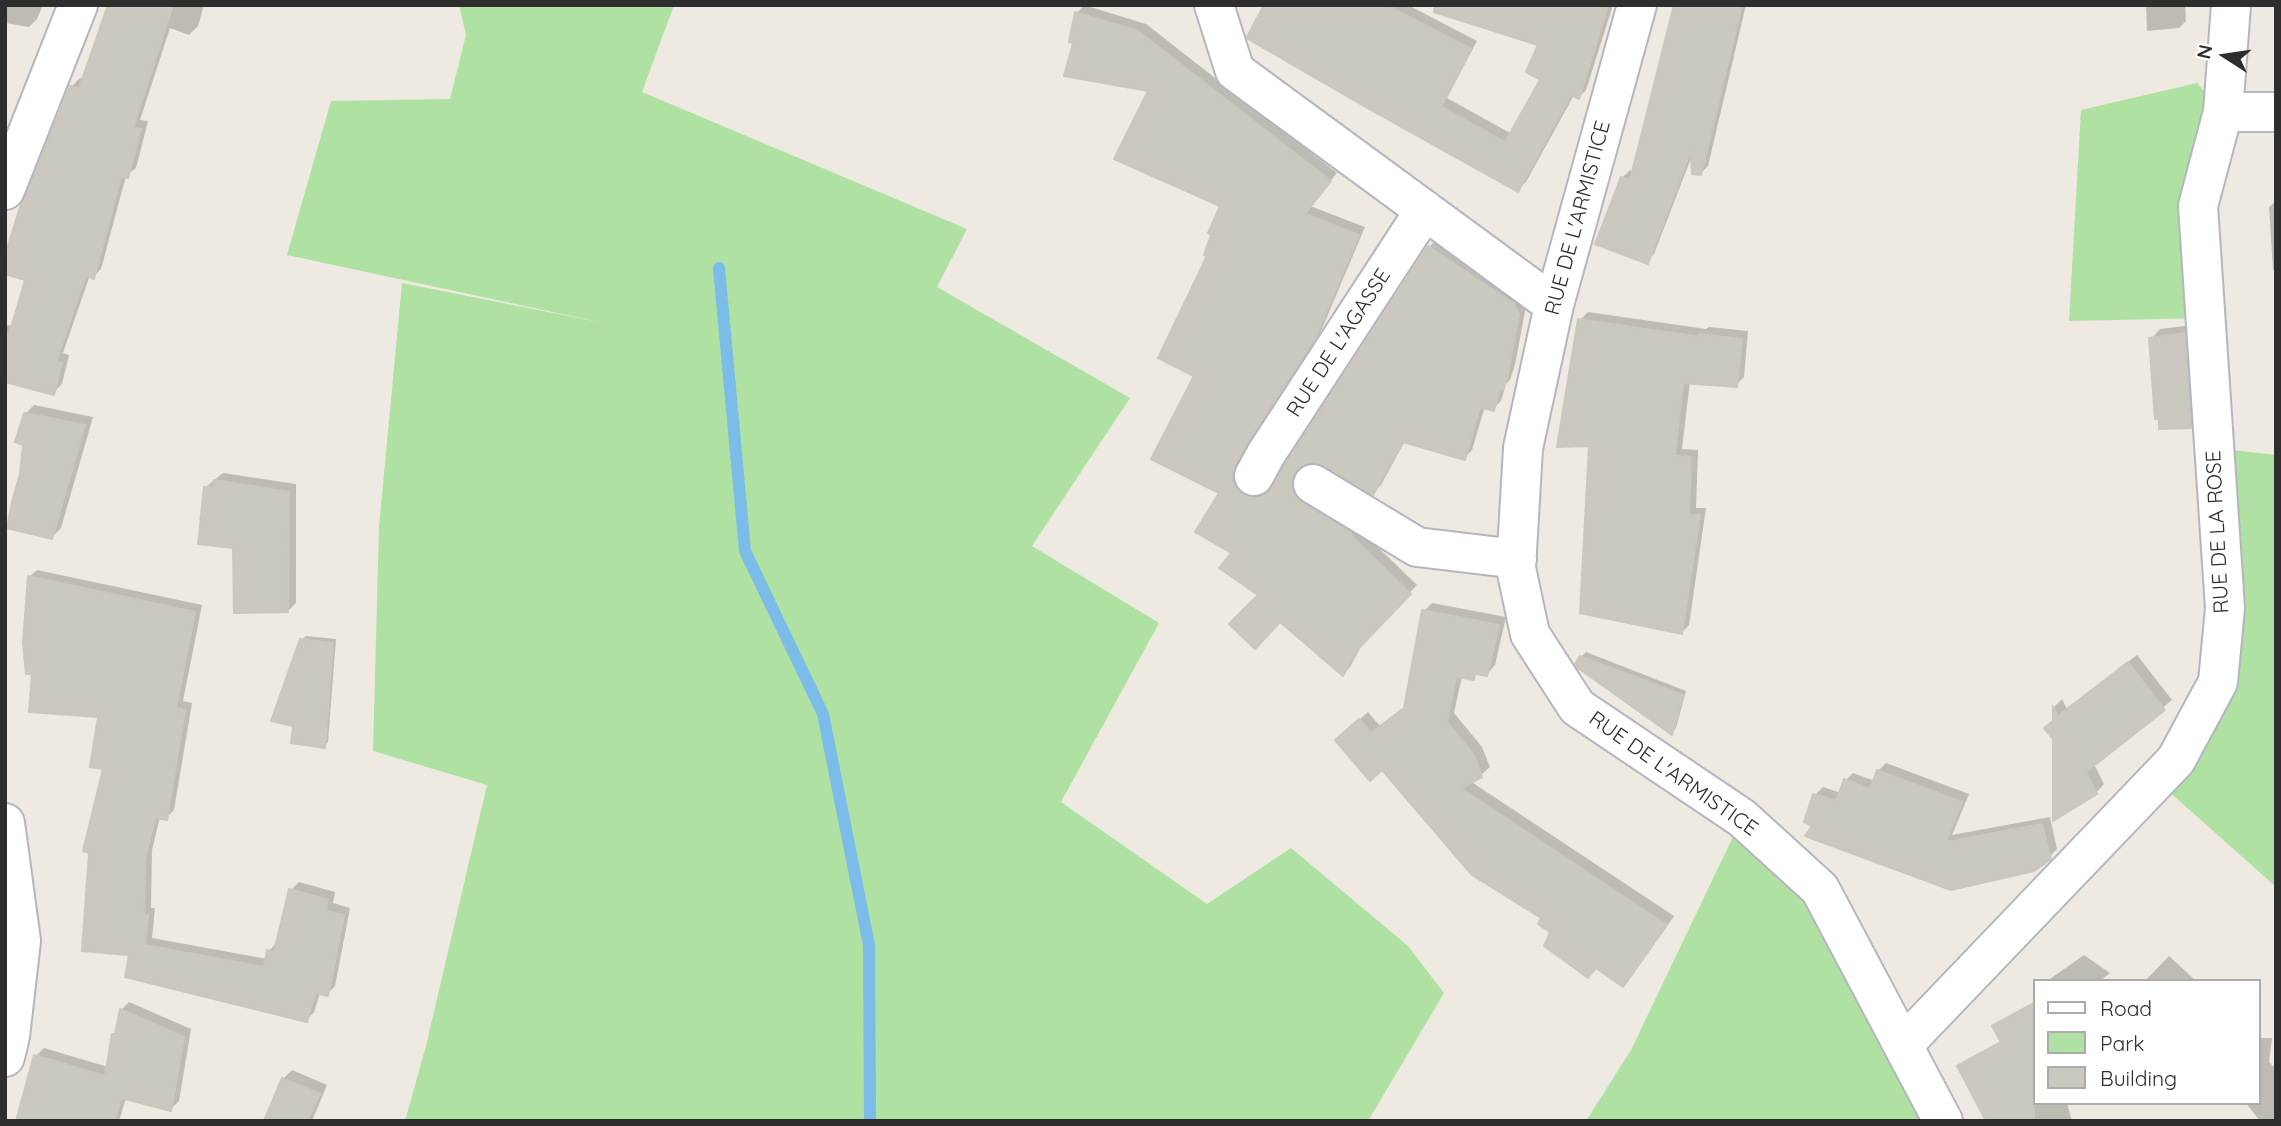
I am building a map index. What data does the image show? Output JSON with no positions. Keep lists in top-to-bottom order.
{
  "streets": {
    "street": ["RUE DE L'ARMISTICE", "RUE DE L'AGASSE", "RUE DE LA ROSE"]
  },
  "crossings": [
    ["RUE DE L'ARMISTICE", "RUE DE LA ROSE"]
  ],
  "legend": ["Road", "Park", "Building"],
  "north": "left"
}
